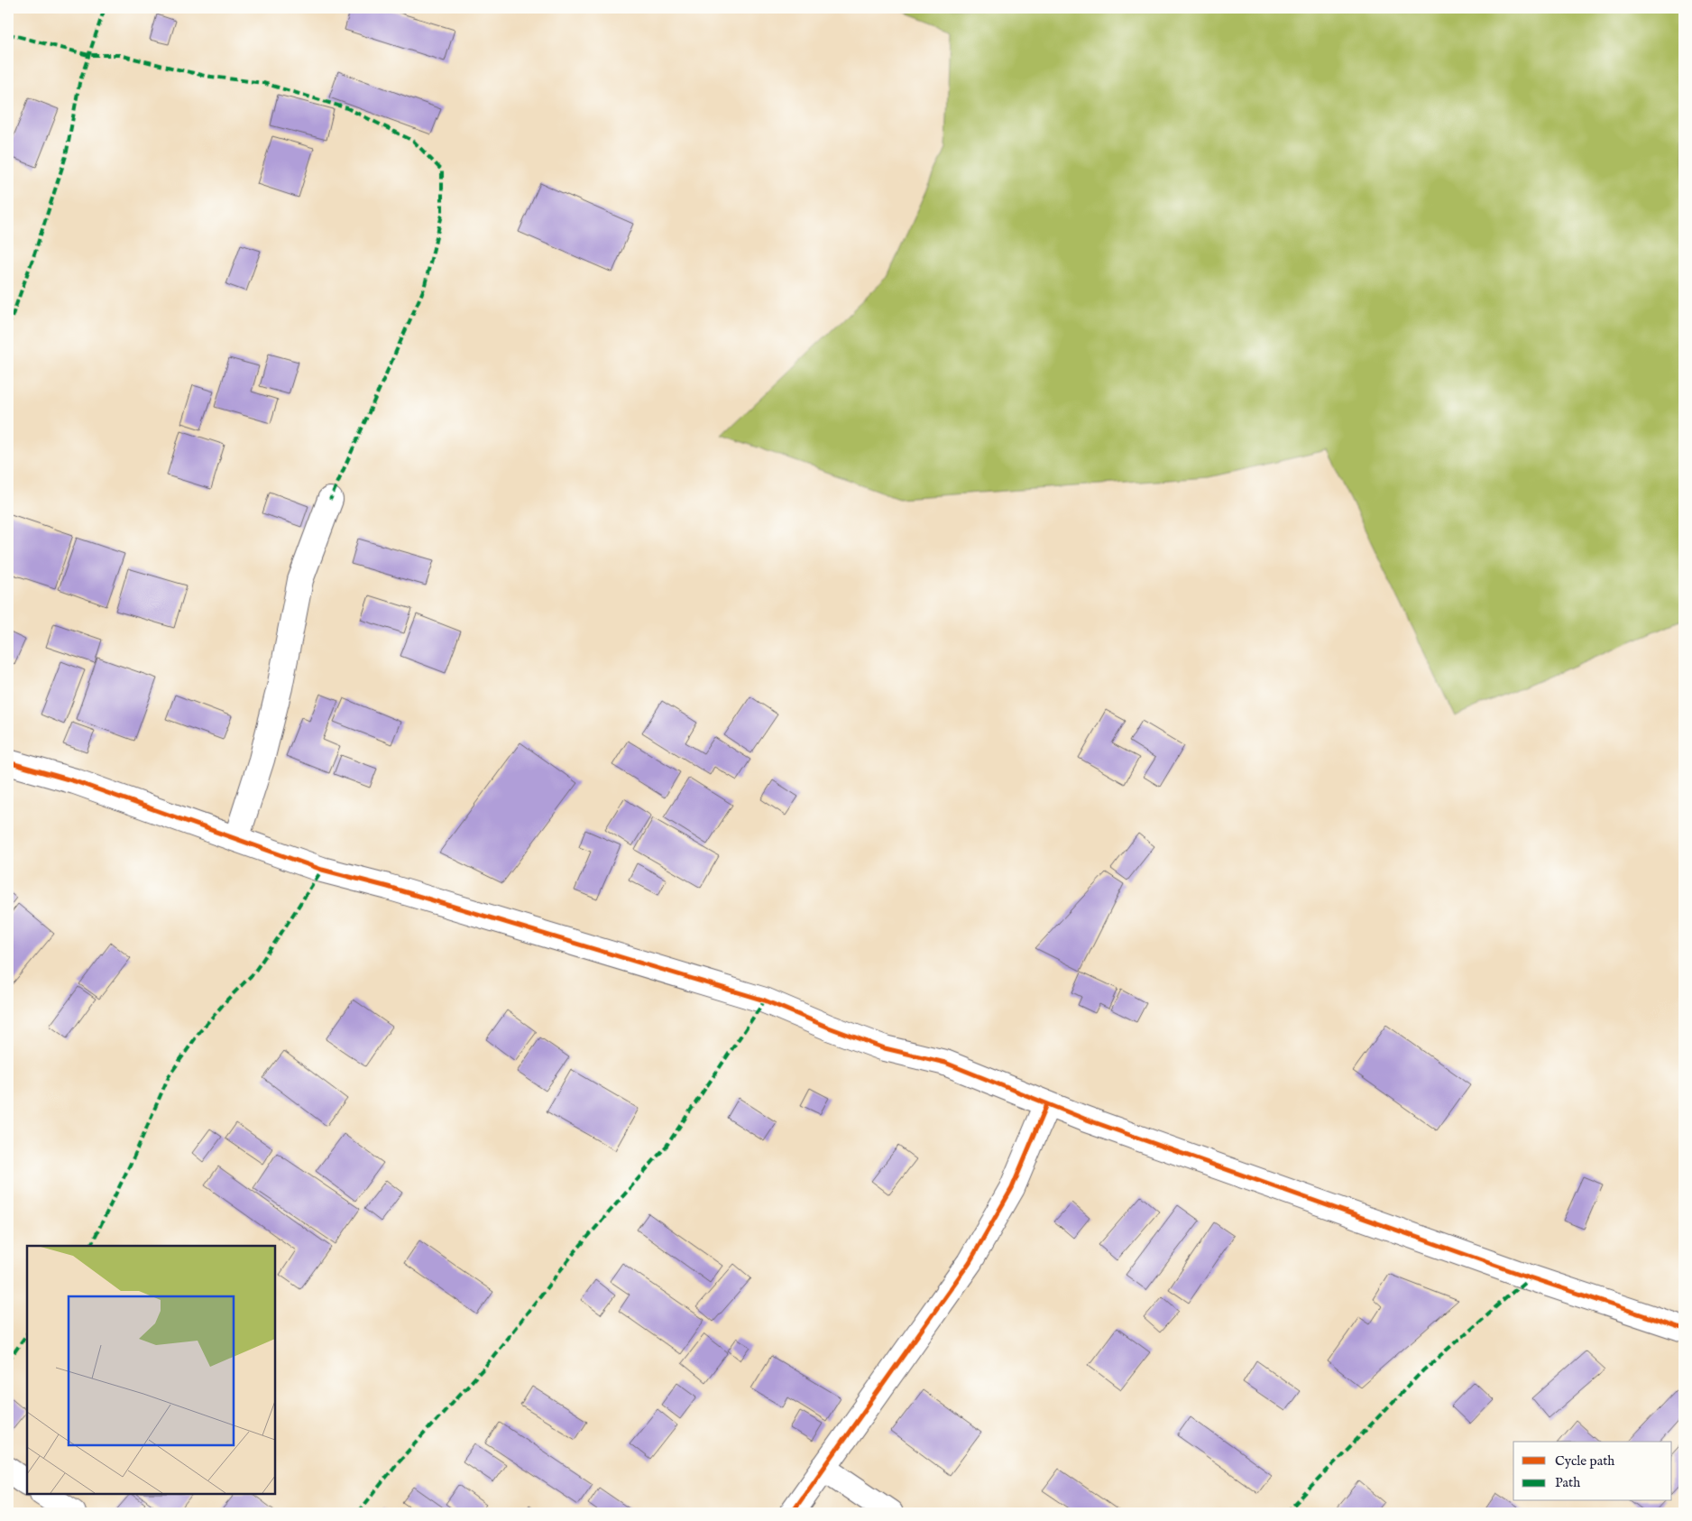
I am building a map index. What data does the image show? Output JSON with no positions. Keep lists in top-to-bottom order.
{
  "legend": ["Cycle path", "Path"]
}
